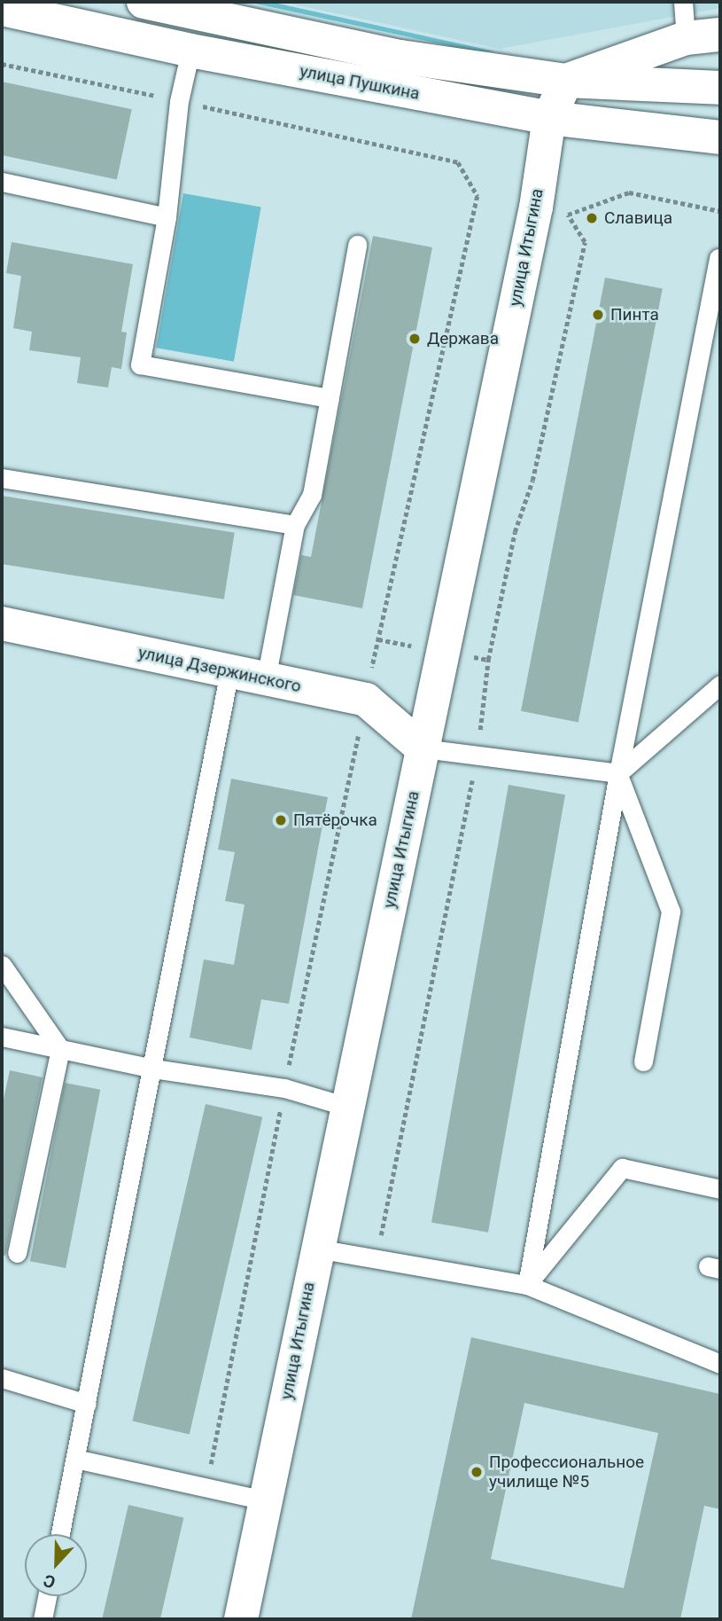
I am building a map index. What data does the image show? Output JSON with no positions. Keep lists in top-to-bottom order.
{
  "streets": {
    "street": ["улица Пушкина", "улица Итыгина", "улица Дзержинского"]
  },
  "crossings": [
    ["улица Пушкина", "улица Итыгина"],
    ["улица Итыгина", "улица Дзержинского"]
  ],
  "places": [
    "Славица",
    "Пинта",
    "Держава",
    "Пятёрочка",
    "Профессиональное училище №5"
  ],
  "north": "bottom"
}
